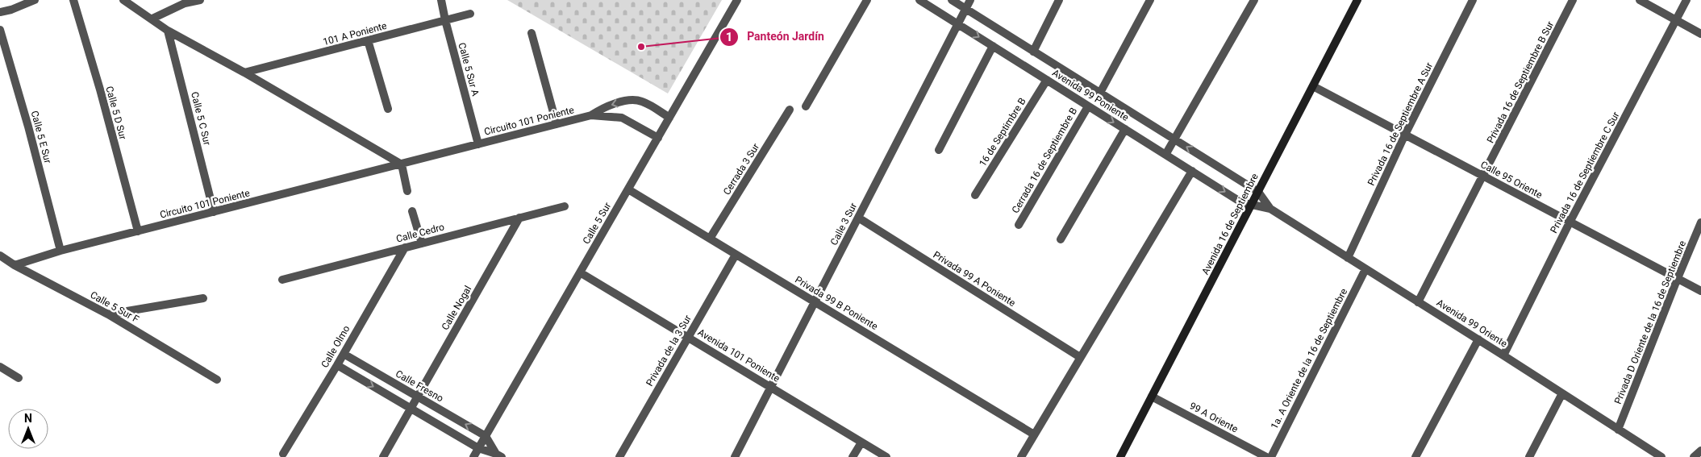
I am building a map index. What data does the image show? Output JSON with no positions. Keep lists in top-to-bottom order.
{
  "streets": {
    "main road": ["Avenida 16 de Septiembre"],
    "street": [
      "101 A Poniente",
      "Calle 5 Sur A",
      "Privada 16 de Septiembre B Sur",
      "Avenida 99 Poniente",
      "Calle 5 D Sur",
      "Calle 5 C Sur",
      "Circuito 101 Poniente",
      "Privada 16 de Septiembre A Sur",
      "16 de Septimbre B",
      "Calle 5 E Sur",
      "Cerrada 16 de Septiembre B",
      "Cerrada 3 Sur",
      "Privada 16 de Septiembre C Sur",
      "Calle 95 Oriente",
      "Calle 5 Sur",
      "Calle 3 Sur",
      "Calle Cedro",
      "Privada 99 A Poniente",
      "Privada 99 B Poniente",
      "Calle 5 Sur F",
      "Calle Nogal",
      "Privada D Oriente de la 16 de Septiembre",
      "Avenida 99 Oriente",
      "Calle Olmo",
      "Privada de la 3 Sur",
      "Avenida 101 Poniente",
      "1a. A Oriente de la 16 de Septiembre",
      "Calle Fresno",
      "99 A Oriente"
    ]
  },
  "crossings": [
    ["101 A Poniente", "Calle 5 Sur A"],
    ["Calle 5 Sur A", "Circuito 101 Poniente"],
    ["Privada 16 de Septiembre B Sur", "Calle 95 Oriente"],
    ["Privada 16 de Septiembre B Sur", "Avenida 99 Oriente"],
    ["Avenida 99 Poniente", "16 de Septimbre B"],
    ["Avenida 99 Poniente", "Cerrada 16 de Septiembre B"],
    ["Avenida 99 Poniente", "Calle 3 Sur"],
    ["Avenida 99 Poniente", "Avenida 16 de Septiembre"],
    ["Avenida 99 Poniente", "Avenida 99 Oriente"],
    ["Calle 5 D Sur", "Circuito 101 Poniente"],
    ["Calle 5 C Sur", "Circuito 101 Poniente"],
    ["Circuito 101 Poniente", "Calle 5 E Sur"],
    ["Circuito 101 Poniente", "Calle 5 Sur"],
    ["Circuito 101 Poniente", "Calle 5 Sur F"],
    ["Privada 16 de Septiembre A Sur", "Calle 95 Oriente"],
    ["Privada 16 de Septiembre A Sur", "Avenida 99 Oriente"],
    ["Cerrada 3 Sur", "Privada 99 B Poniente"],
    ["Privada 16 de Septiembre C Sur", "Calle 95 Oriente"],
    ["Privada 16 de Septiembre C Sur", "Avenida 99 Oriente"],
    ["Calle 95 Oriente", "Avenida 16 de Septiembre"],
    ["Calle 95 Oriente", "Privada D Oriente de la 16 de Septiembre"],
    ["Calle 5 Sur", "Privada 99 B Poniente"],
    ["Calle 5 Sur", "Avenida 101 Poniente"],
    ["Calle 5 Sur", "Calle Fresno"],
    ["Calle 3 Sur", "Privada 99 A Poniente"],
    ["Calle 3 Sur", "Privada 99 B Poniente"],
    ["Calle 3 Sur", "Avenida 101 Poniente"],
    ["Avenida 16 de Septiembre", "Avenida 99 Oriente"],
    ["Avenida 16 de Septiembre", "99 A Oriente"],
    ["Calle Cedro", "Calle Nogal"],
    ["Calle Cedro", "Calle Olmo"],
    ["Privada 99 B Poniente", "Privada de la 3 Sur"],
    ["Calle Nogal", "Calle Fresno"],
    ["Privada D Oriente de la 16 de Septiembre", "Avenida 99 Oriente"],
    ["Avenida 99 Oriente", "1a. A Oriente de la 16 de Septiembre"],
    ["Calle Olmo", "Calle Fresno"],
    ["Privada de la 3 Sur", "Avenida 101 Poniente"]
  ],
  "places": ["Panteón Jardín"],
  "north": "top"
}
